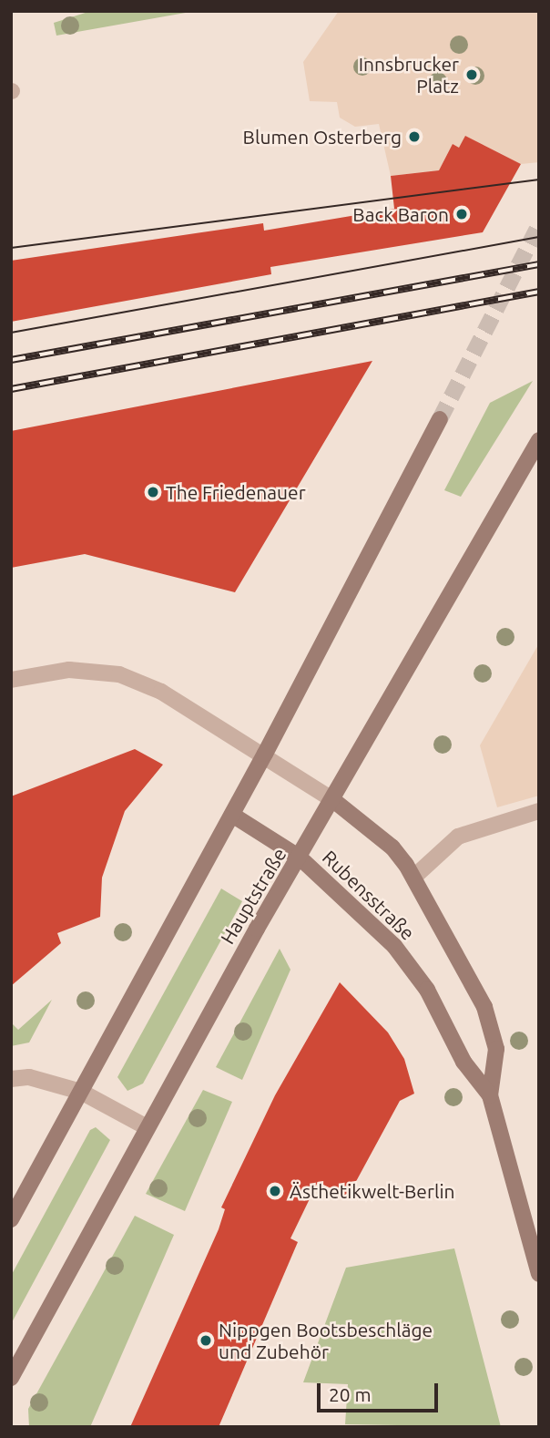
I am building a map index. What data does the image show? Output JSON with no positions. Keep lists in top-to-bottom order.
{
  "streets": {
    "street": ["Rubensstraße", "Hauptstraße"]
  },
  "crossings": [
    ["Rubensstraße", "Hauptstraße"]
  ],
  "places": [
    "Innsbrucker Platz",
    "Blumen Osterberg",
    "Back Baron",
    "The Friedenauer",
    "Ästhetikwelt-Berlin",
    "Nippgen Bootsbeschläge und Zubehör"
  ],
  "scale_bar": "20 m"
}
